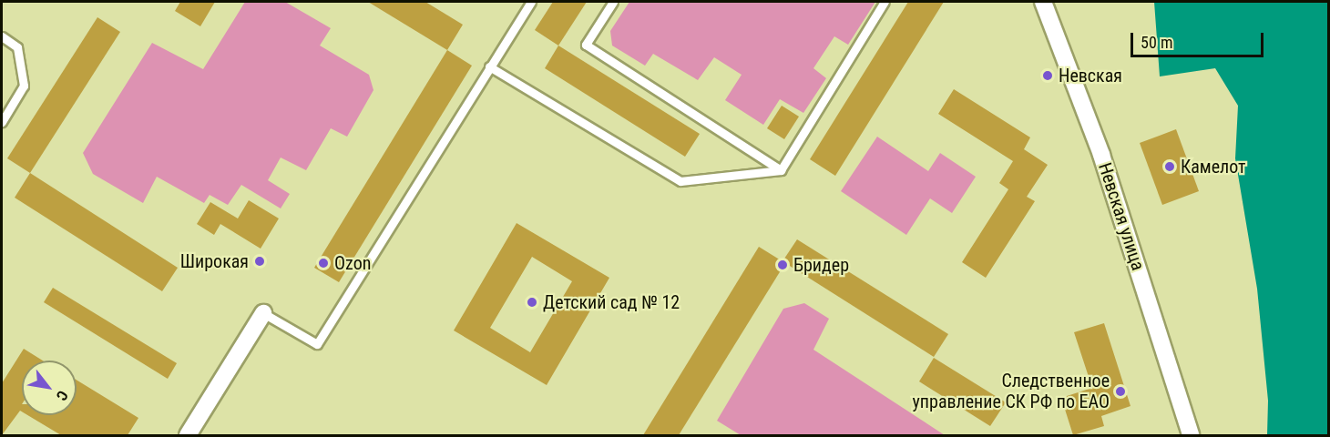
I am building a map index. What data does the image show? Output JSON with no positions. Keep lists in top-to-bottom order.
{
  "streets": {
    "street": ["Невская улица"]
  },
  "places": [
    "Невская",
    "Камелот",
    "Широкая",
    "Ozon",
    "Бридер",
    "Детский сад № 12",
    "Следственное управление СК РФ по ЕАО"
  ],
  "scale_bar": "50 m",
  "north": "bottom right"
}
